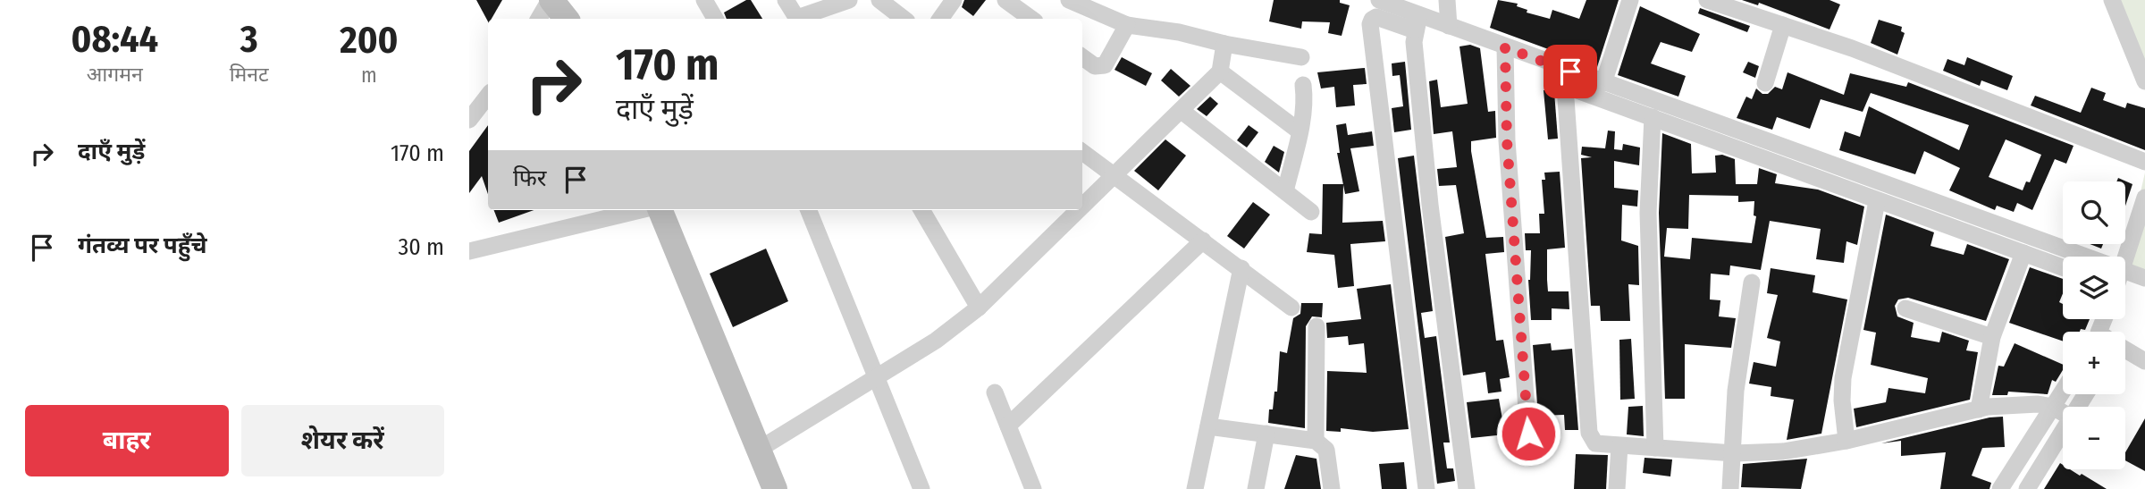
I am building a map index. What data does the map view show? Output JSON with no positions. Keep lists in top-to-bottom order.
{
  "page": {
    "eta": [
      "08:44",
      "आगमन",
      "3",
      "मिनट",
      "200",
      "m"
    ],
    "turn": ["170 m", "दाएँ मुड़ें"],
    "list": [
      {
        "name": "दाएँ मुड़ें",
        "value": "170 m"
      },
      {
        "name": "गंतव्य पर पहुँचे",
        "value": "30 m"
      }
    ],
    "then": "फिर",
    "map_buttons": ["+", "−"],
    "buttons": ["बाहर", "शेयर करें"]
  }
}
